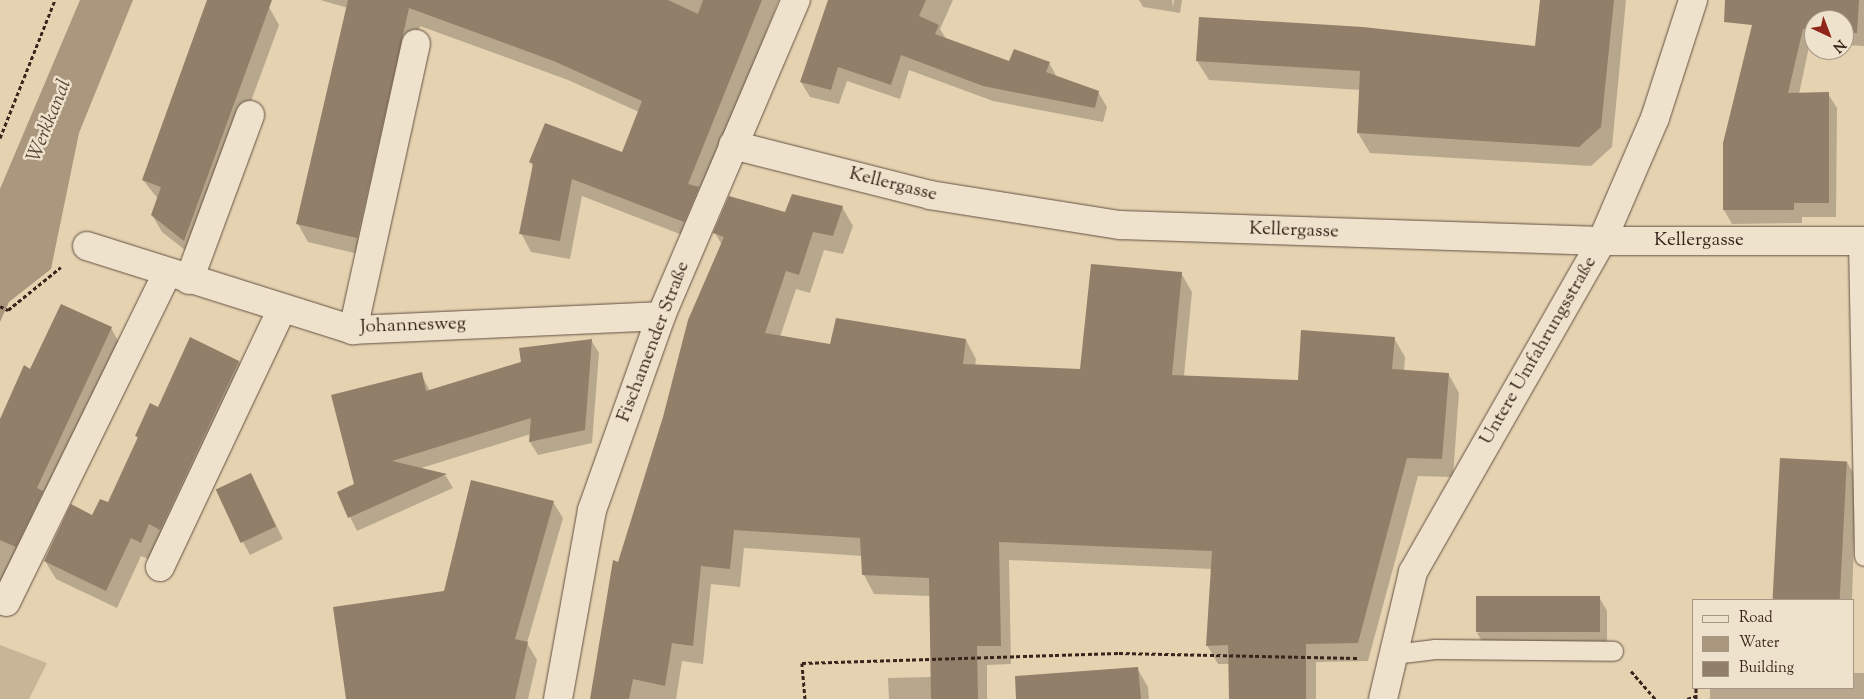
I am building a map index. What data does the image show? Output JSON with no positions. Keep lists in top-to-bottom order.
{
  "streets": {
    "street": [
      "Kellergasse",
      "Johannesweg",
      "Fischamender Straße",
      "Untere Umfahrungsstraße"
    ]
  },
  "crossings": [
    ["Kellergasse", "Fischamender Straße"],
    ["Kellergasse", "Untere Umfahrungsstraße"],
    ["Johannesweg", "Fischamender Straße"]
  ],
  "water": ["Werkkanal"],
  "legend": ["Road", "Water", "Building"],
  "north": "bottom right"
}
